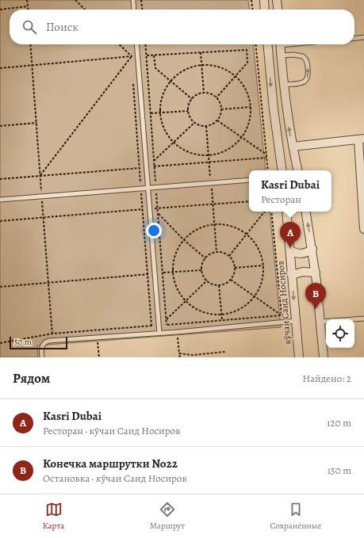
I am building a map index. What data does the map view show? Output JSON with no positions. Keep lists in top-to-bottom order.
{
  "streets": {
    "street": ["кӯчаи Саид Носиров"]
  },
  "scale_bar": "50 m",
  "page": {
    "search": "Поиск",
    "popup": ["Kasri Dubai", "Ресторан"],
    "pins": ["A", "B"],
    "scale": "50 m",
    "heading": ["Рядом", "Найдено: 2"],
    "list": [
      {
        "mark": "A",
        "name": "Kasri Dubai",
        "note": "Ресторан · кӯчаи Саид Носиров",
        "value": "120 m"
      },
      {
        "mark": "B",
        "name": "Конечка маршрутки No22",
        "note": "Остановка · кӯчаи Саид Носиров",
        "value": "150 m"
      }
    ],
    "nav": ["Карта", "Маршрут", "Сохранённые"]
  }
}
